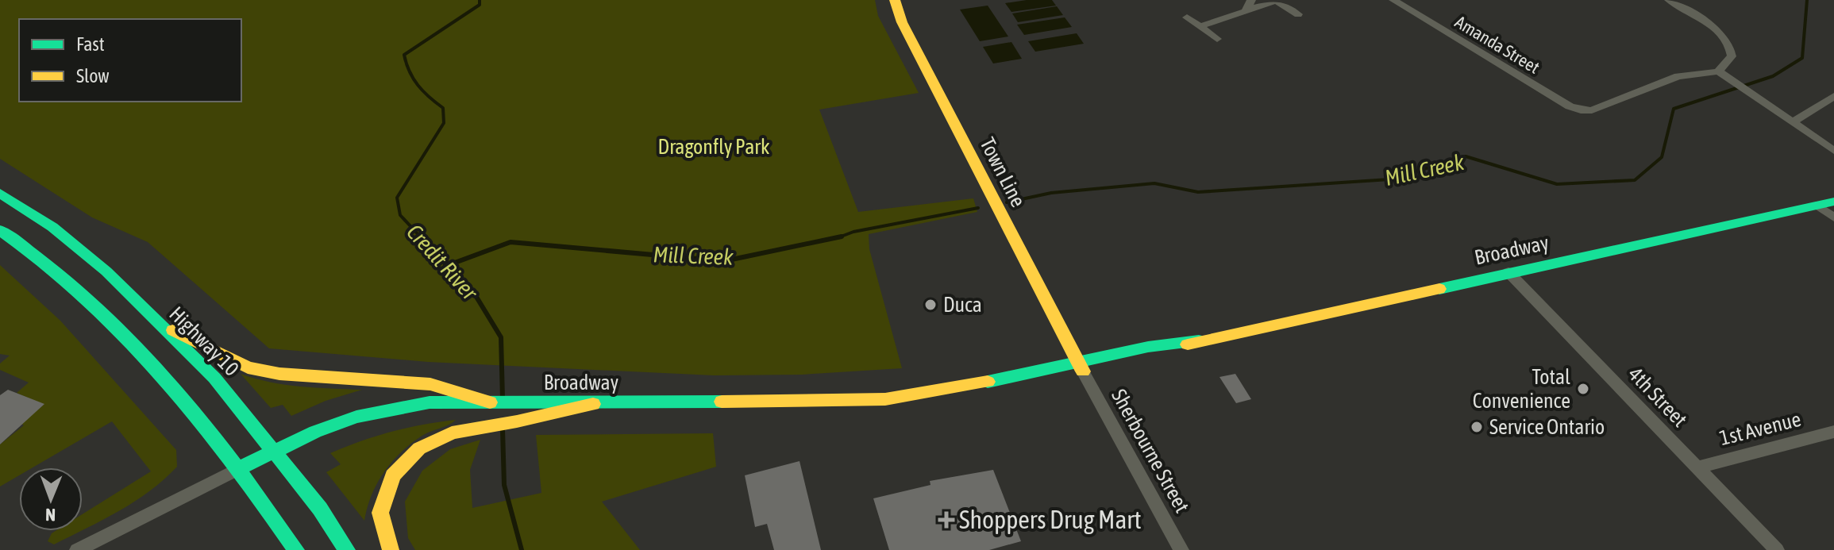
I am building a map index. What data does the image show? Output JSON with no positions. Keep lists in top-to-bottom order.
{
  "streets": {
    "main road": ["Town Line", "Broadway", "Highway 10"],
    "street": [
      "Amanda Street",
      "4th Street",
      "1st Avenue",
      "Sherbourne Street"
    ]
  },
  "crossings": [
    ["Town Line", "Broadway"],
    ["Town Line", "Sherbourne Street"],
    ["Broadway", "Highway 10"],
    ["Broadway", "4th Street"],
    ["Broadway", "Sherbourne Street"],
    ["4th Street", "1st Avenue"]
  ],
  "water": ["Mill Creek", "Credit River"],
  "parks": ["Dragonfly Park"],
  "places": {
    "other": ["Duca", "Total Convenience", "Service Ontario"],
    "health": ["Shoppers Drug Mart"]
  },
  "legend": ["Fast", "Slow"],
  "north": "bottom"
}
